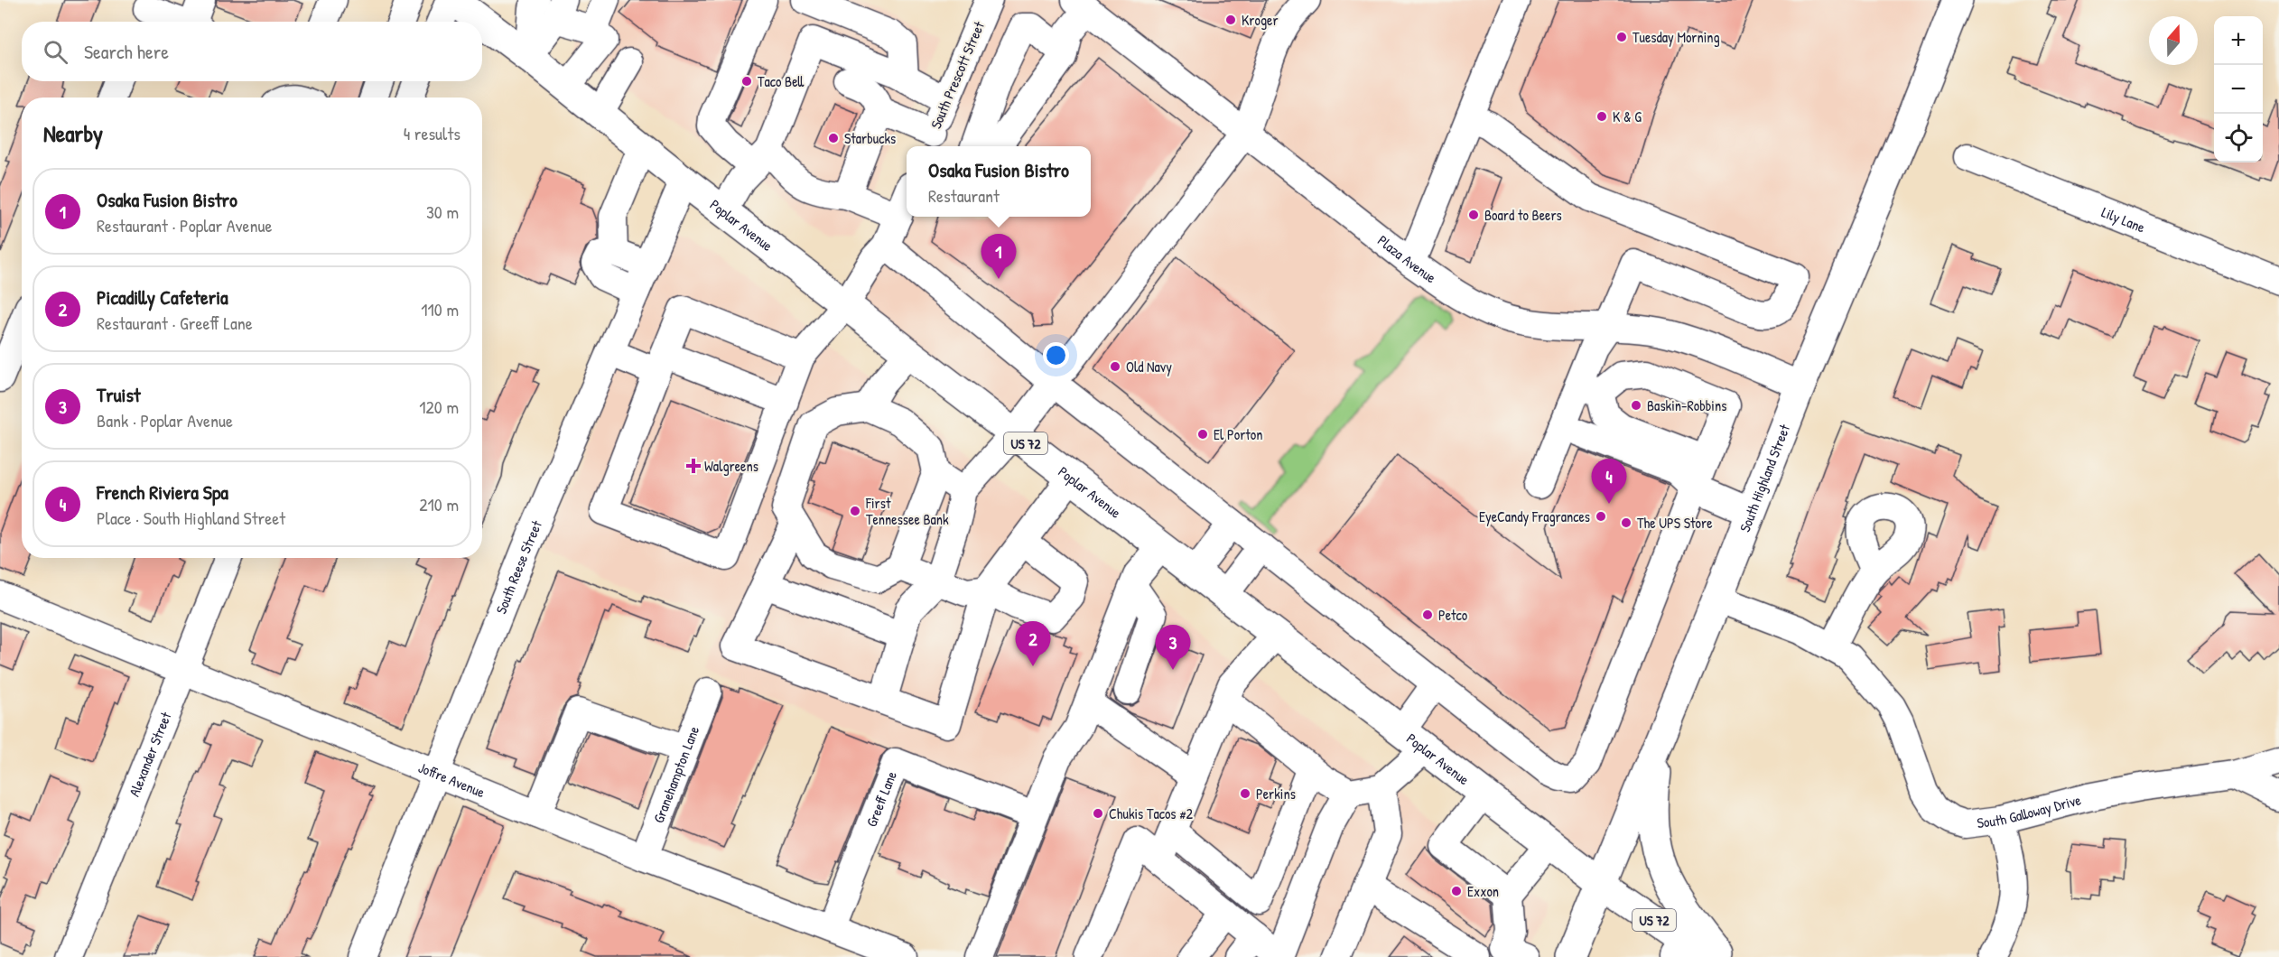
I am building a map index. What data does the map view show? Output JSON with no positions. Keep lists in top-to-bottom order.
{
  "streets": {
    "main road": ["Poplar Avenue", "US 72", "South Highland Street"],
    "street": [
      "South Prescott Street",
      "Lily Lane",
      "Plaza Avenue",
      "South Reese Street",
      "Alexander Street",
      "Granehampton Lane",
      "Joffre Avenue",
      "Greeff Lane",
      "South Galloway Drive"
    ]
  },
  "crossings": [
    ["Poplar Avenue", "South Highland Street"],
    ["Poplar Avenue", "South Reese Street"],
    ["Plaza Avenue", "South Highland Street"],
    ["South Highland Street", "South Galloway Drive"],
    ["South Reese Street", "Joffre Avenue"],
    ["Alexander Street", "Joffre Avenue"],
    ["Granehampton Lane", "Joffre Avenue"],
    ["Joffre Avenue", "Greeff Lane"]
  ],
  "places": {
    "other": [
      "Kroger",
      "Tuesday Morning",
      "Taco Bell",
      "K & G",
      "Starbucks",
      "Board to Beers",
      "Old Navy",
      "Baskin-Robbins",
      "El Porton",
      "First Tennessee Bank",
      "EyeCandy Fragrances",
      "The UPS Store",
      "Petco",
      "Perkins",
      "Chukis Tacos #2",
      "Exxon"
    ],
    "health": ["Walgreens"]
  },
  "north": "top",
  "page": {
    "map_buttons": ["+", "−"],
    "search": "Search here",
    "heading": ["Nearby", "4 results"],
    "popup": ["Osaka Fusion Bistro", "Restaurant"],
    "list": [
      {
        "mark": "1",
        "name": "Osaka Fusion Bistro",
        "note": "Restaurant · Poplar Avenue",
        "value": "30 m"
      },
      {
        "mark": "2",
        "name": "Picadilly Cafeteria",
        "note": "Restaurant · Greeff Lane",
        "value": "110 m"
      },
      {
        "mark": "3",
        "name": "Truist",
        "note": "Bank · Poplar Avenue",
        "value": "120 m"
      },
      {
        "mark": "4",
        "name": "French Riviera Spa",
        "note": "Place · South Highland Street",
        "value": "210 m"
      }
    ],
    "pins": [
      "1",
      "4",
      "2",
      "3"
    ]
  }
}
